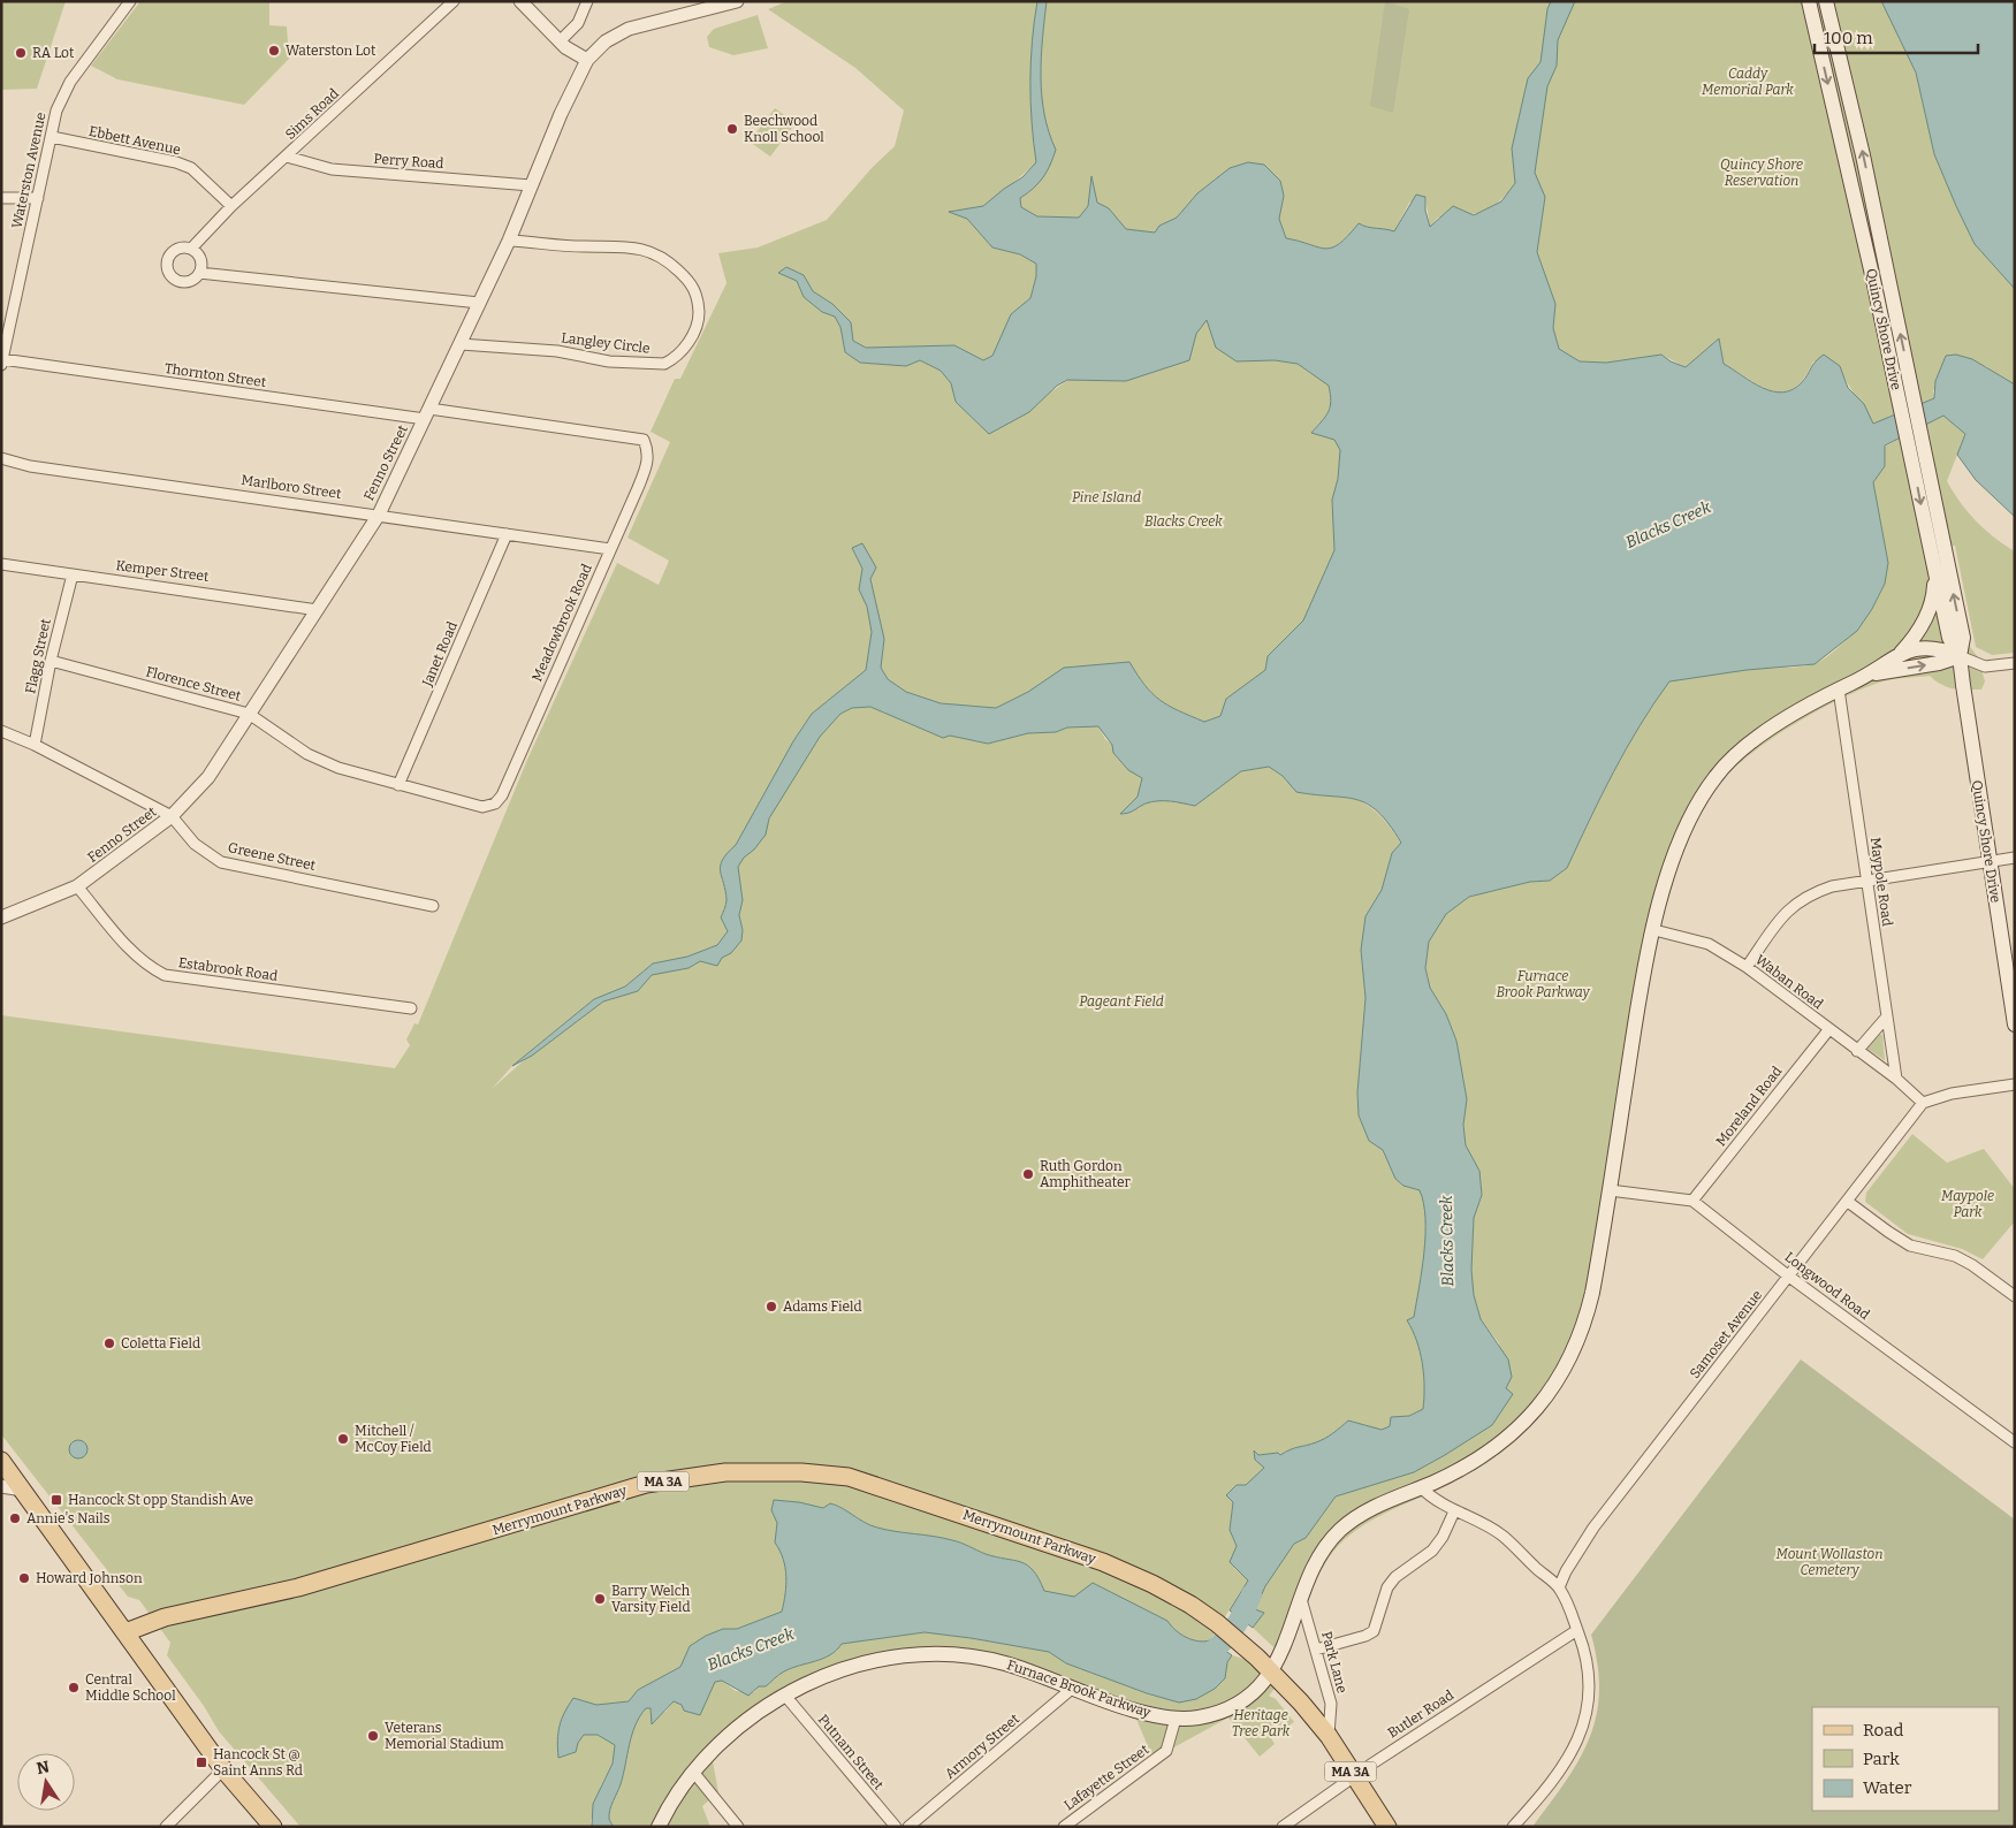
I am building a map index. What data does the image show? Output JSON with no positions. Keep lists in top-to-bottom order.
{
  "streets": {
    "main road": [
      "Quincy Shore Drive",
      "MA 3A",
      "Merrymount Parkway",
      "Furnace Brook Parkway"
    ],
    "street": [
      "Sims Road",
      "Ebbett Avenue",
      "Perry Road",
      "Waterston Avenue",
      "Langley Circle",
      "Thornton Street",
      "Fenno Street",
      "Marlboro Street",
      "Kemper Street",
      "Meadowbrook Road",
      "Janet Road",
      "Flagg Street",
      "Florence Street",
      "Greene Street",
      "Maypole Road",
      "Estabrook Road",
      "Waban Road",
      "Moreland Road",
      "Longwood Road",
      "Samoset Avenue",
      "Park Lane",
      "Butler Road",
      "Armory Street",
      "Putnam Street",
      "Lafayette Street"
    ]
  },
  "crossings": [
    ["Sims Road", "Ebbett Avenue"],
    ["Sims Road", "Perry Road"],
    ["Sims Road", "Fenno Street"],
    ["Ebbett Avenue", "Waterston Avenue"],
    ["Perry Road", "Fenno Street"],
    ["Waterston Avenue", "Thornton Street"],
    ["Quincy Shore Drive", "Furnace Brook Parkway"],
    ["Langley Circle", "Fenno Street"],
    ["Thornton Street", "Fenno Street"],
    ["Thornton Street", "Meadowbrook Road"],
    ["Fenno Street", "Marlboro Street"],
    ["Fenno Street", "Kemper Street"],
    ["Fenno Street", "Florence Street"],
    ["Fenno Street", "Greene Street"],
    ["Fenno Street", "Estabrook Road"],
    ["Marlboro Street", "Meadowbrook Road"],
    ["Marlboro Street", "Janet Road"],
    ["Kemper Street", "Flagg Street"],
    ["Meadowbrook Road", "Florence Street"],
    ["Janet Road", "Florence Street"],
    ["Flagg Street", "Florence Street"],
    ["Flagg Street", "Greene Street"],
    ["Maypole Road", "Waban Road"],
    ["Maypole Road", "Furnace Brook Parkway"],
    ["Waban Road", "Moreland Road"],
    ["Waban Road", "Furnace Brook Parkway"],
    ["Moreland Road", "Longwood Road"],
    ["Longwood Road", "Samoset Avenue"],
    ["MA 3A", "Merrymount Parkway"],
    ["MA 3A", "Park Lane"],
    ["MA 3A", "Furnace Brook Parkway"],
    ["MA 3A", "Butler Road"],
    ["Merrymount Parkway", "Furnace Brook Parkway"],
    ["Park Lane", "Furnace Brook Parkway"],
    ["Furnace Brook Parkway", "Armory Street"],
    ["Furnace Brook Parkway", "Putnam Street"],
    ["Furnace Brook Parkway", "Lafayette Street"]
  ],
  "water": ["Blacks Creek"],
  "parks": [
    "Caddy Memorial Park",
    "Quincy Shore Reservation",
    "Pine Island",
    "Blacks Creek",
    "Furnace Brook Parkway",
    "Pageant Field",
    "Maypole Park",
    "Mount Wollaston Cemetery",
    "Heritage Tree Park"
  ],
  "places": {
    "other": [
      "Waterston Lot",
      "RA Lot",
      "Beechwood Knoll School",
      "Ruth Gordon Amphitheater",
      "Adams Field",
      "Coletta Field",
      "Mitchell / McCoy Field",
      "Annie's Nails",
      "Howard Johnson",
      "Barry Welch Varsity Field",
      "Central Middle School",
      "Veterans Memorial Stadium"
    ],
    "transit": ["Hancock St opp Standish Ave", "Hancock St @ Saint Anns Rd"]
  },
  "legend": ["Road", "Park", "Water"],
  "scale_bar": "100 m",
  "north": "top"
}
